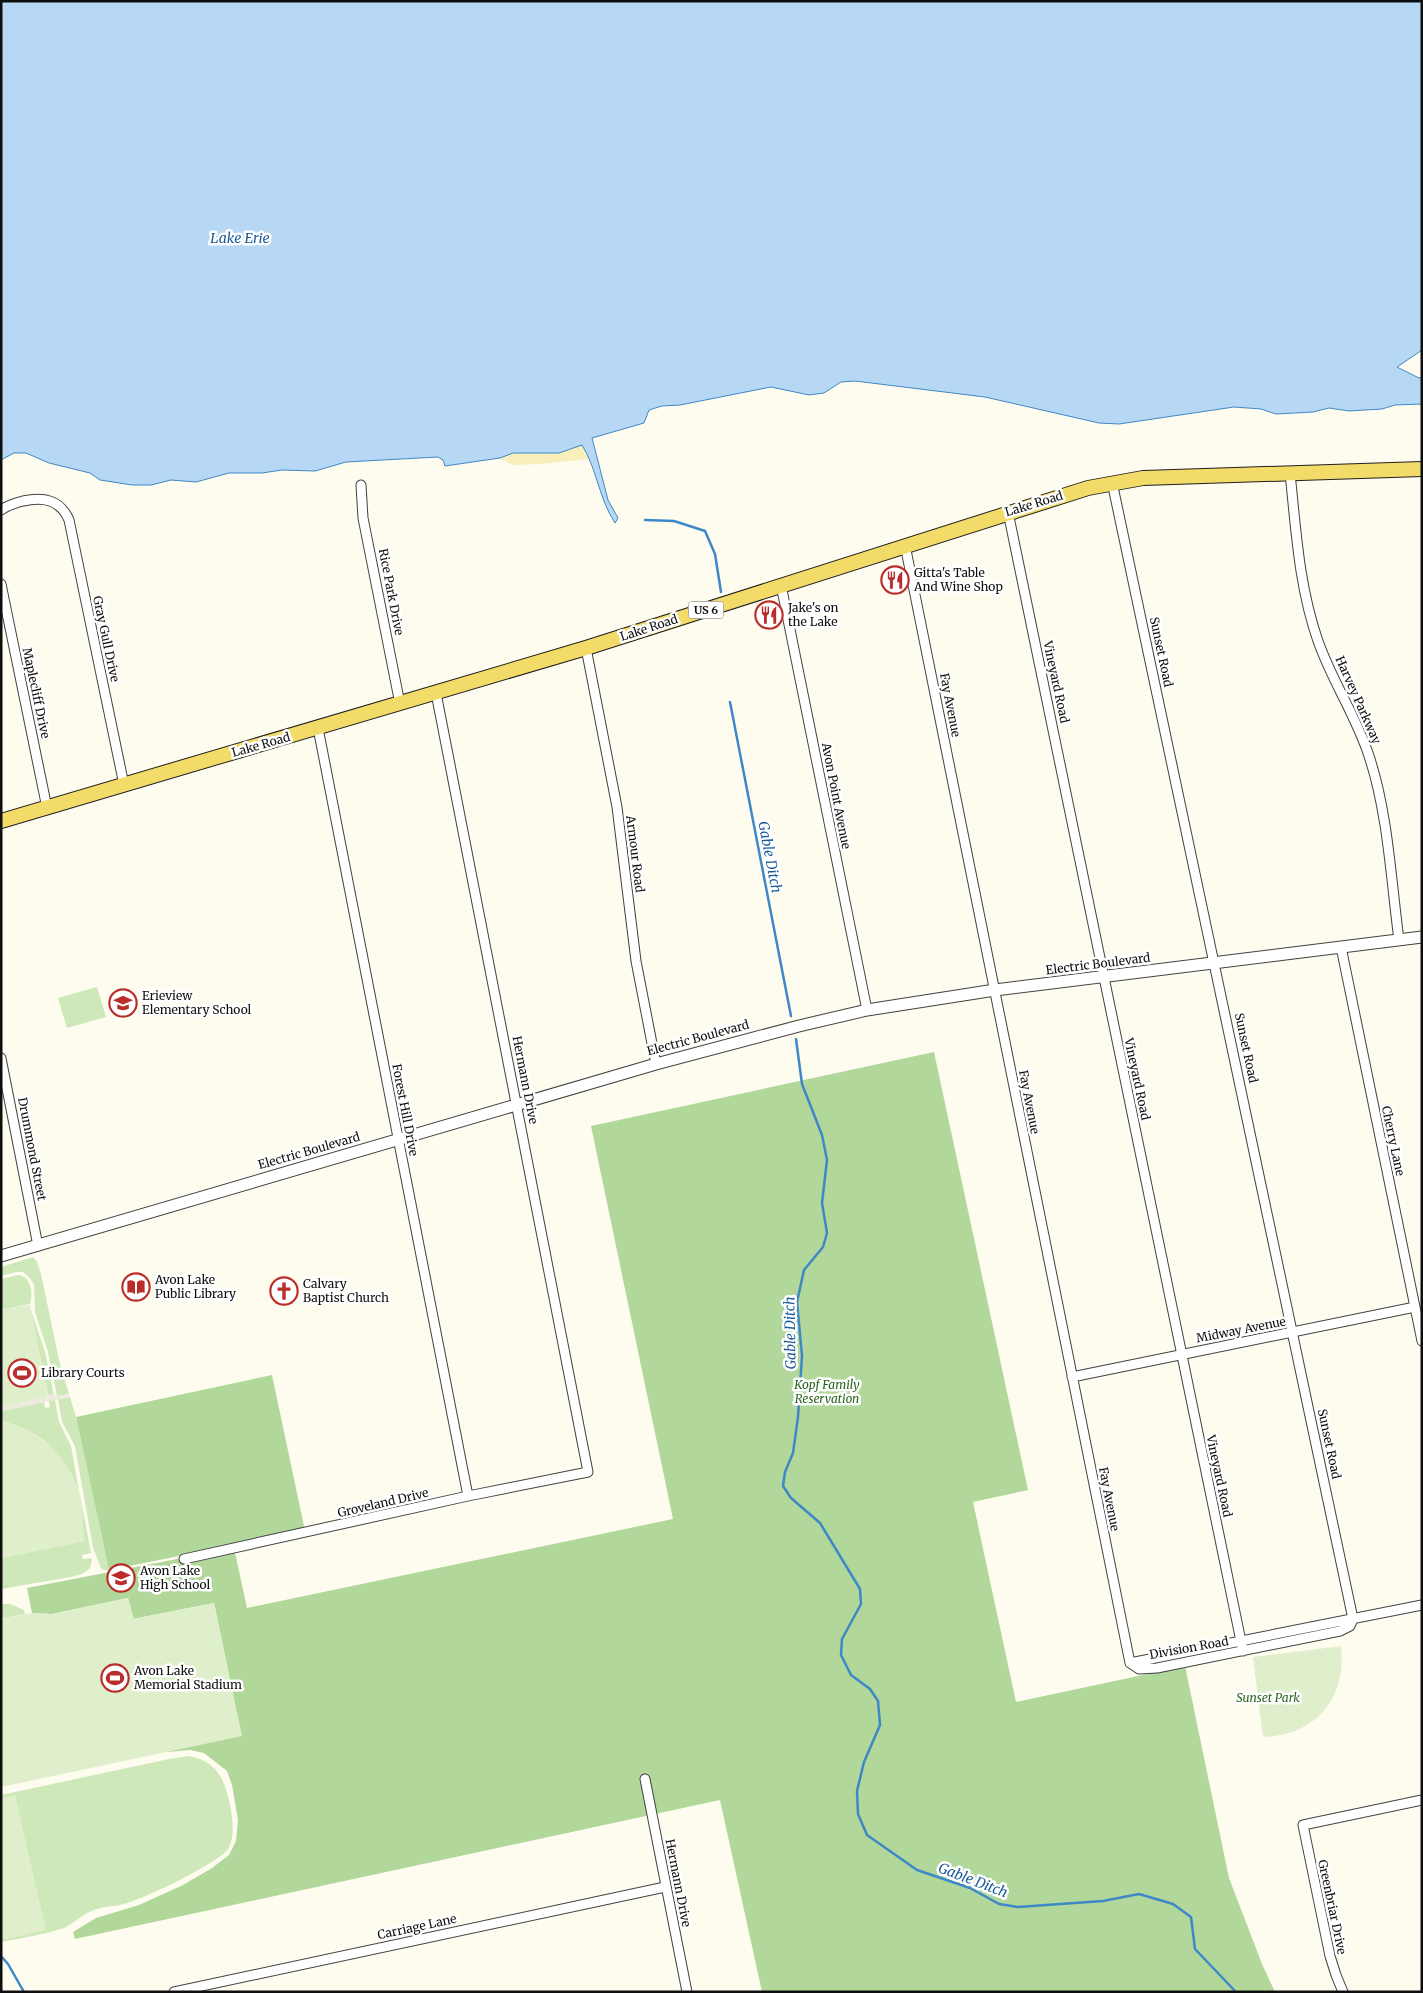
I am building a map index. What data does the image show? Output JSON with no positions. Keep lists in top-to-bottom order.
{
  "streets": {
    "main road": ["Lake Road", "US 6"],
    "street": [
      "Rice Park Drive",
      "Gray Gull Drive",
      "Sunset Road",
      "Vineyard Road",
      "Maplecliff Drive",
      "Harvey Parkway",
      "Fay Avenue",
      "Avon Point Avenue",
      "Armour Road",
      "Electric Boulevard",
      "Hermann Drive",
      "Forest Hill Drive",
      "Cherry Lane",
      "Drummond Street",
      "Midway Avenue",
      "Groveland Drive",
      "Division Road",
      "Greenbriar Drive",
      "Carriage Lane"
    ]
  },
  "crossings": [
    ["Lake Road", "Rice Park Drive"],
    ["Lake Road", "Gray Gull Drive"],
    ["Lake Road", "Sunset Road"],
    ["Lake Road", "Vineyard Road"],
    ["Lake Road", "Maplecliff Drive"],
    ["Lake Road", "Harvey Parkway"],
    ["Lake Road", "Fay Avenue"],
    ["Lake Road", "Avon Point Avenue"],
    ["Lake Road", "Armour Road"],
    ["Lake Road", "Hermann Drive"],
    ["Lake Road", "Forest Hill Drive"],
    ["Sunset Road", "Electric Boulevard"],
    ["Sunset Road", "Midway Avenue"],
    ["Sunset Road", "Division Road"],
    ["Vineyard Road", "Electric Boulevard"],
    ["Vineyard Road", "Midway Avenue"],
    ["Vineyard Road", "Division Road"],
    ["Harvey Parkway", "Electric Boulevard"],
    ["Fay Avenue", "Electric Boulevard"],
    ["Fay Avenue", "Midway Avenue"],
    ["Fay Avenue", "Division Road"],
    ["Avon Point Avenue", "Electric Boulevard"],
    ["Armour Road", "Electric Boulevard"],
    ["Electric Boulevard", "Hermann Drive"],
    ["Electric Boulevard", "Forest Hill Drive"],
    ["Electric Boulevard", "Cherry Lane"],
    ["Electric Boulevard", "Drummond Street"],
    ["Hermann Drive", "Groveland Drive"],
    ["Hermann Drive", "Carriage Lane"],
    ["Forest Hill Drive", "Groveland Drive"],
    ["Cherry Lane", "Midway Avenue"]
  ],
  "water": ["Lake Erie", "Gable Ditch"],
  "parks": ["Kopf Family Reservation", "Sunset Park"],
  "places": {
    "restaurant": ["Gitta's Table And Wine Shop", "Jake's on the Lake"],
    "school or university": ["Erieview Elementary School", "Avon Lake High School"],
    "library": ["Avon Lake Public Library"],
    "church": ["Calvary Baptist Church"],
    "sports": ["Library Courts", "Avon Lake Memorial Stadium"]
  }
}
